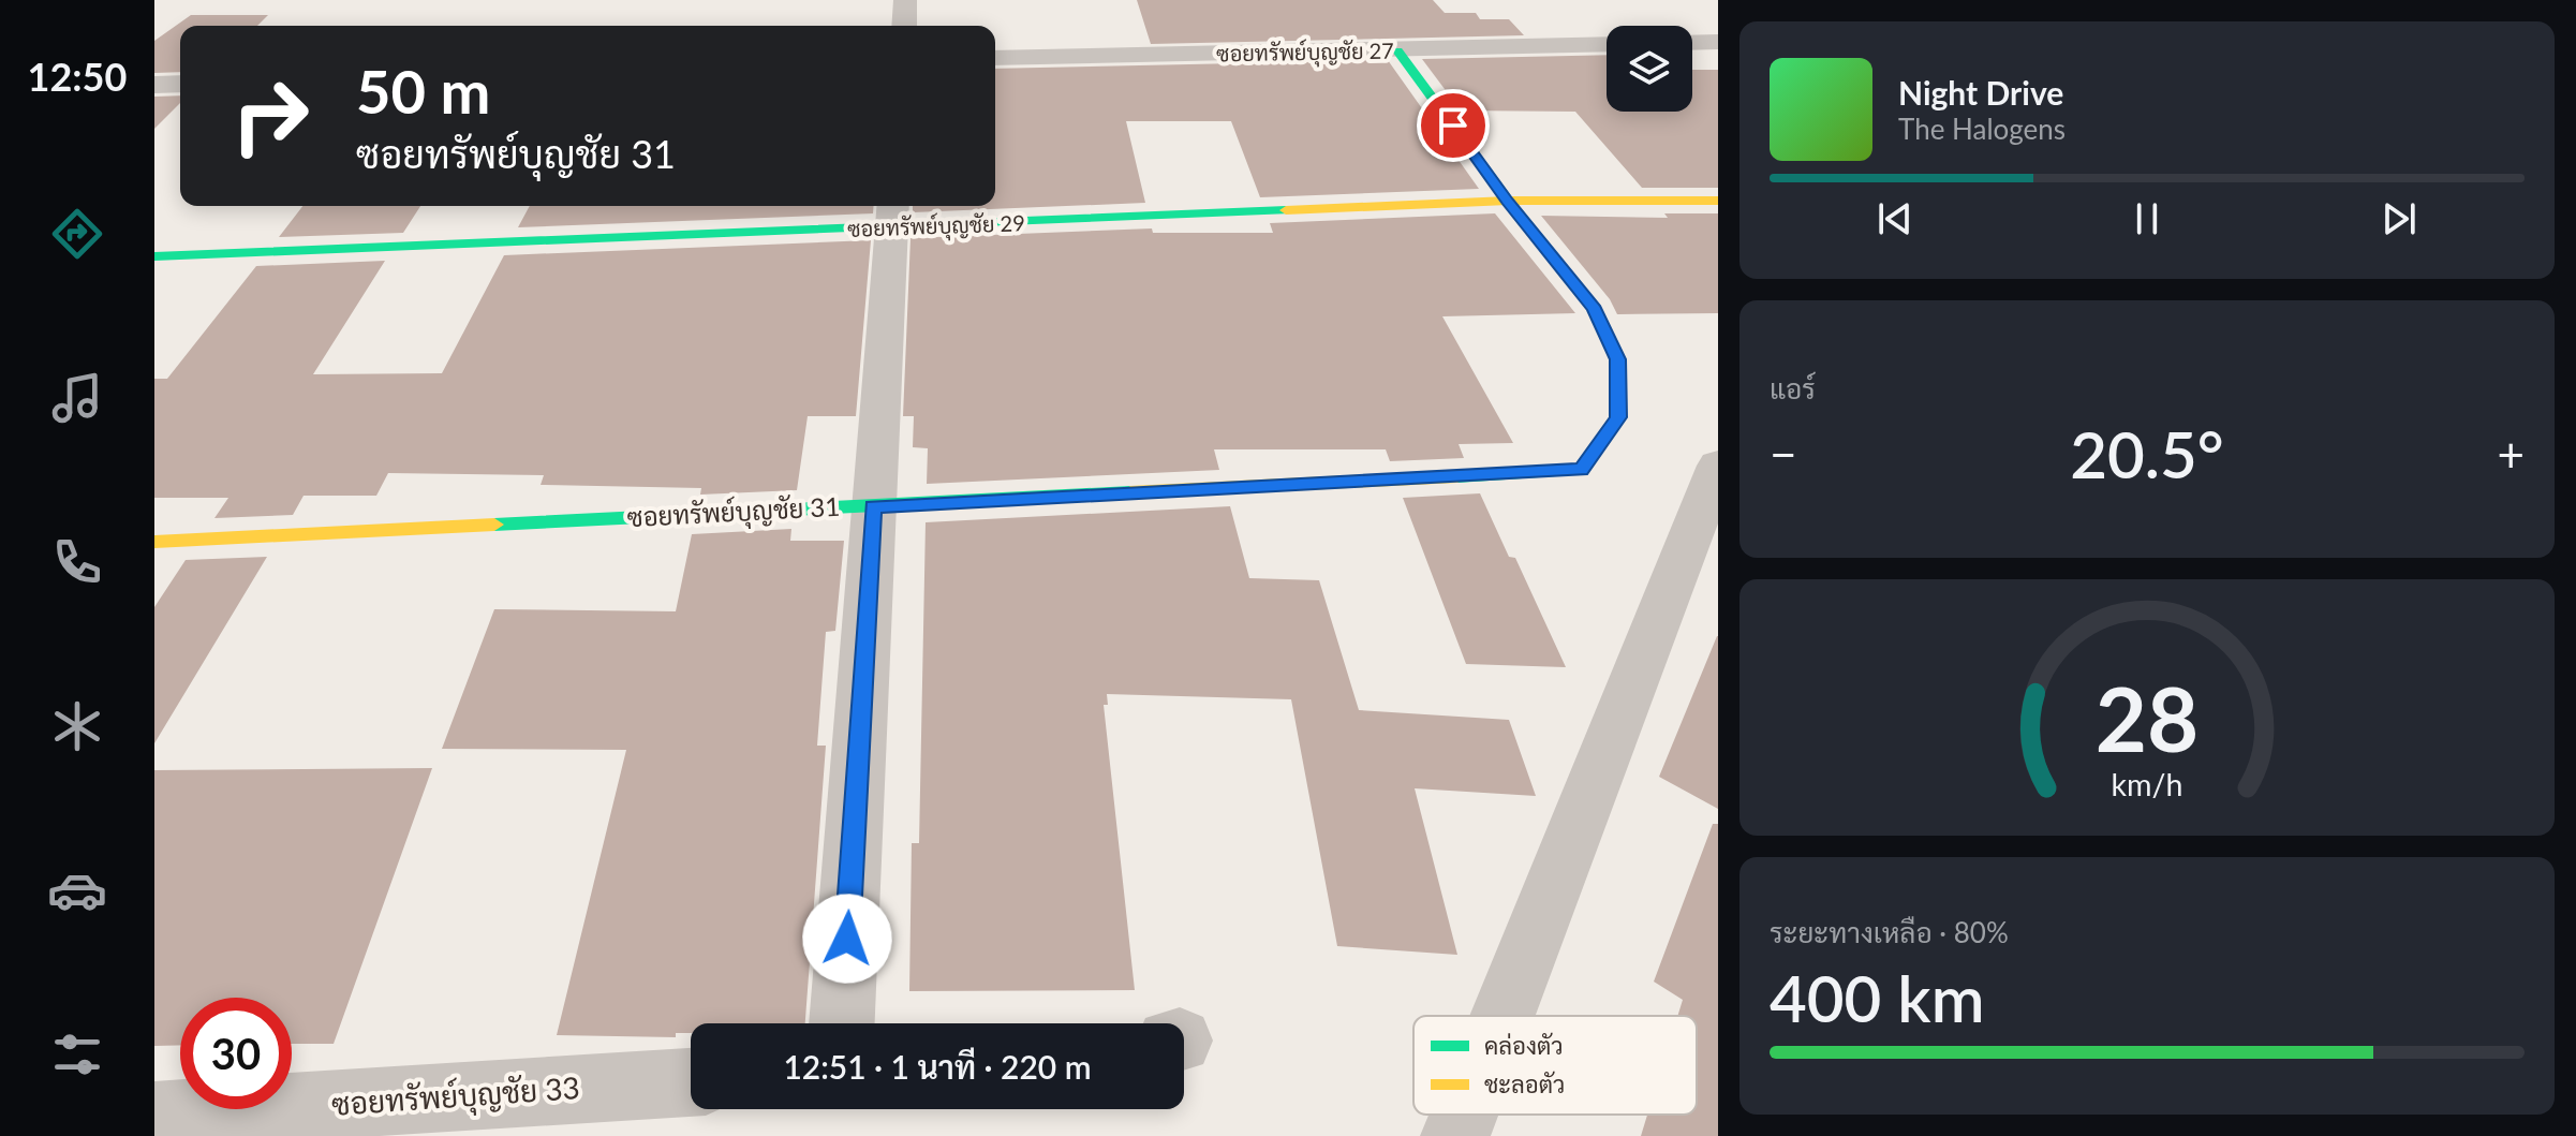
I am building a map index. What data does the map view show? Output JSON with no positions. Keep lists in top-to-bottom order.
{
  "streets": {
    "street": [
      "ซอยทรัพย์บุญชัย 27",
      "ซอยทรัพย์บุญชัย 29",
      "ซอยทรัพย์บุญชัย 31",
      "ซอยทรัพย์บุญชัย 33"
    ]
  },
  "crossings": [
    ["ซอยทรัพย์บุญชัย 27", "ซอยทรัพย์บุญชัย 31"],
    ["ซอยทรัพย์บุญชัย 29", "ซอยทรัพย์บุญชัย 31"]
  ],
  "legend": ["คล่องตัว", "ชะลอตัว"],
  "page": {
    "tabs": "12:50",
    "turn": ["50 m", "ซอยทรัพย์บุญชัย 31"],
    "song": ["Night Drive", "The Halogens"],
    "tile": [
      "แอร์",
      ["ระยะทางเหลือ · 80%", "400 km"]
    ],
    "heat": ["−", "20.5°", "+"],
    "limit": "30",
    "trip": "12:51 · 1 นาที · 220 m",
    "gauge": ["28", "km/h"]
  }
}
